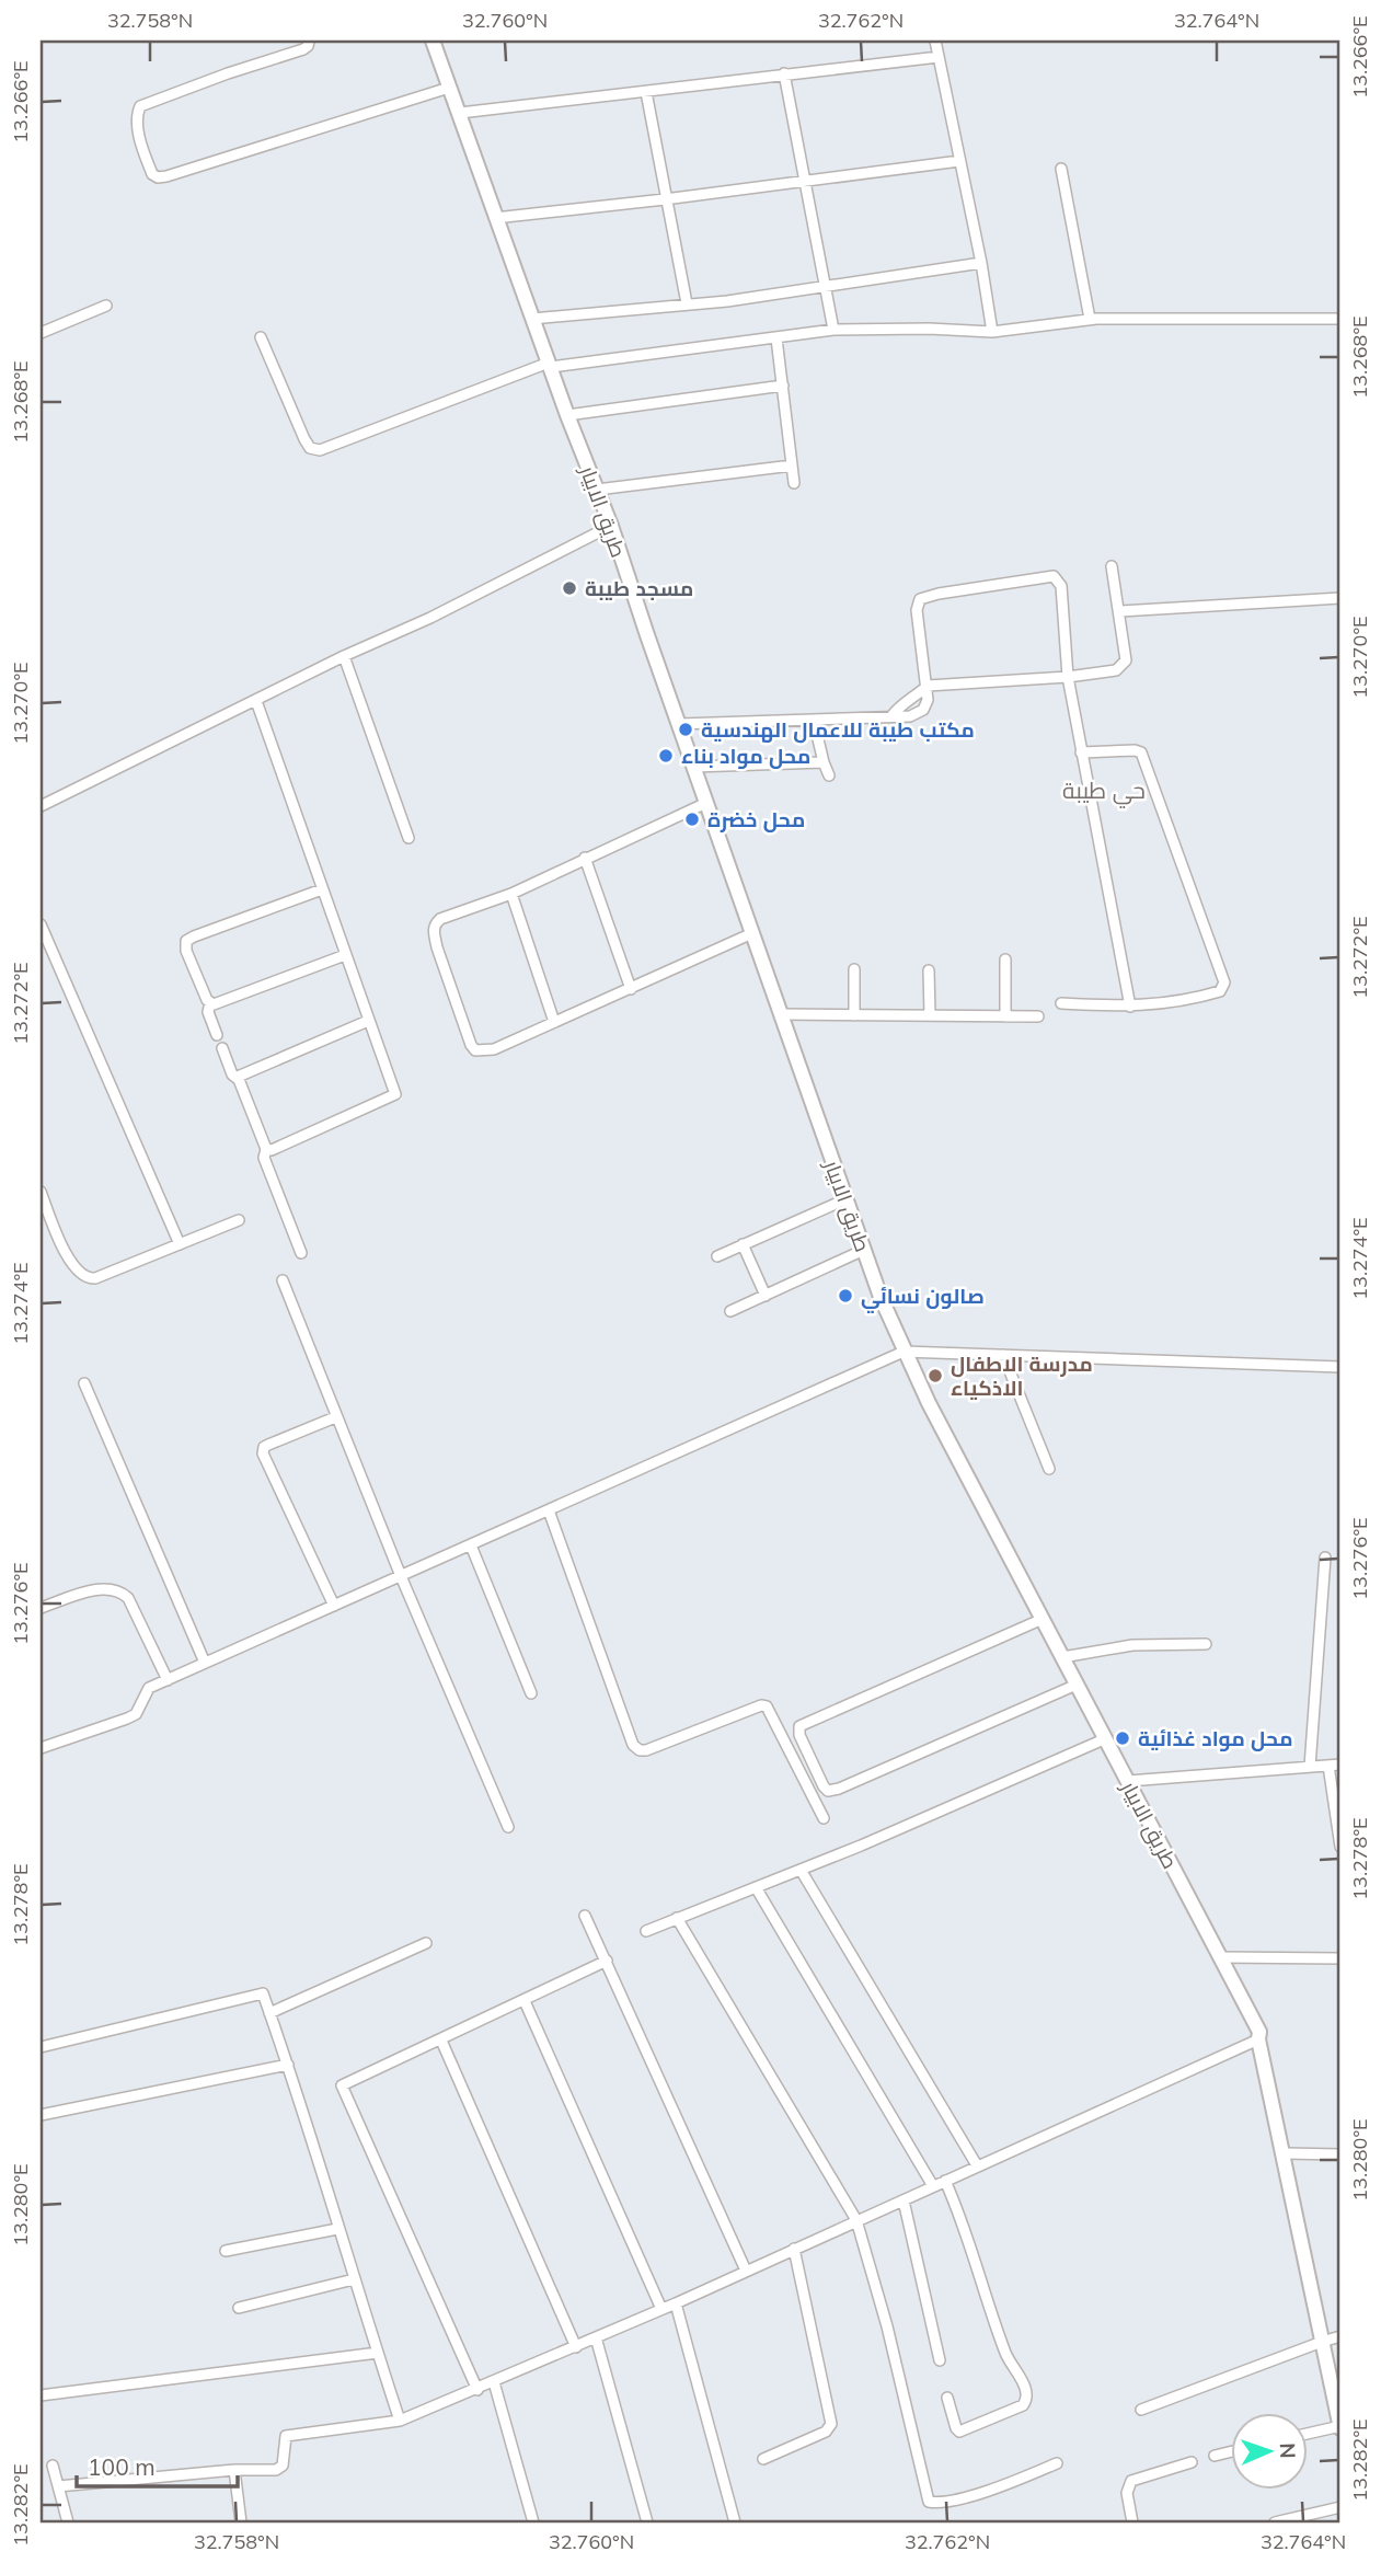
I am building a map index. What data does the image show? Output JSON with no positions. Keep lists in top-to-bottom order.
{
  "streets": {
    "main road": ["طريق الابيار"]
  },
  "districts": ["حي طيبة"],
  "places": [
    "مسجد طيبة",
    "مكتب طيبة للاعمال الهندسية",
    "محل مواد بناء",
    "محل خضرة",
    "صالون نسائي",
    "مدرسة الاطفال الاذكياء",
    "محل مواد غذائية"
  ],
  "scale_bar": "100 m",
  "north": "right",
  "coordinates": [
    "32.758°N",
    "32.760°N",
    "32.762°N",
    "32.764°N",
    "13.266°E",
    "13.268°E",
    "13.270°E",
    "13.272°E",
    "13.274°E",
    "13.276°E",
    "13.278°E",
    "13.280°E",
    "13.282°E"
  ]
}
